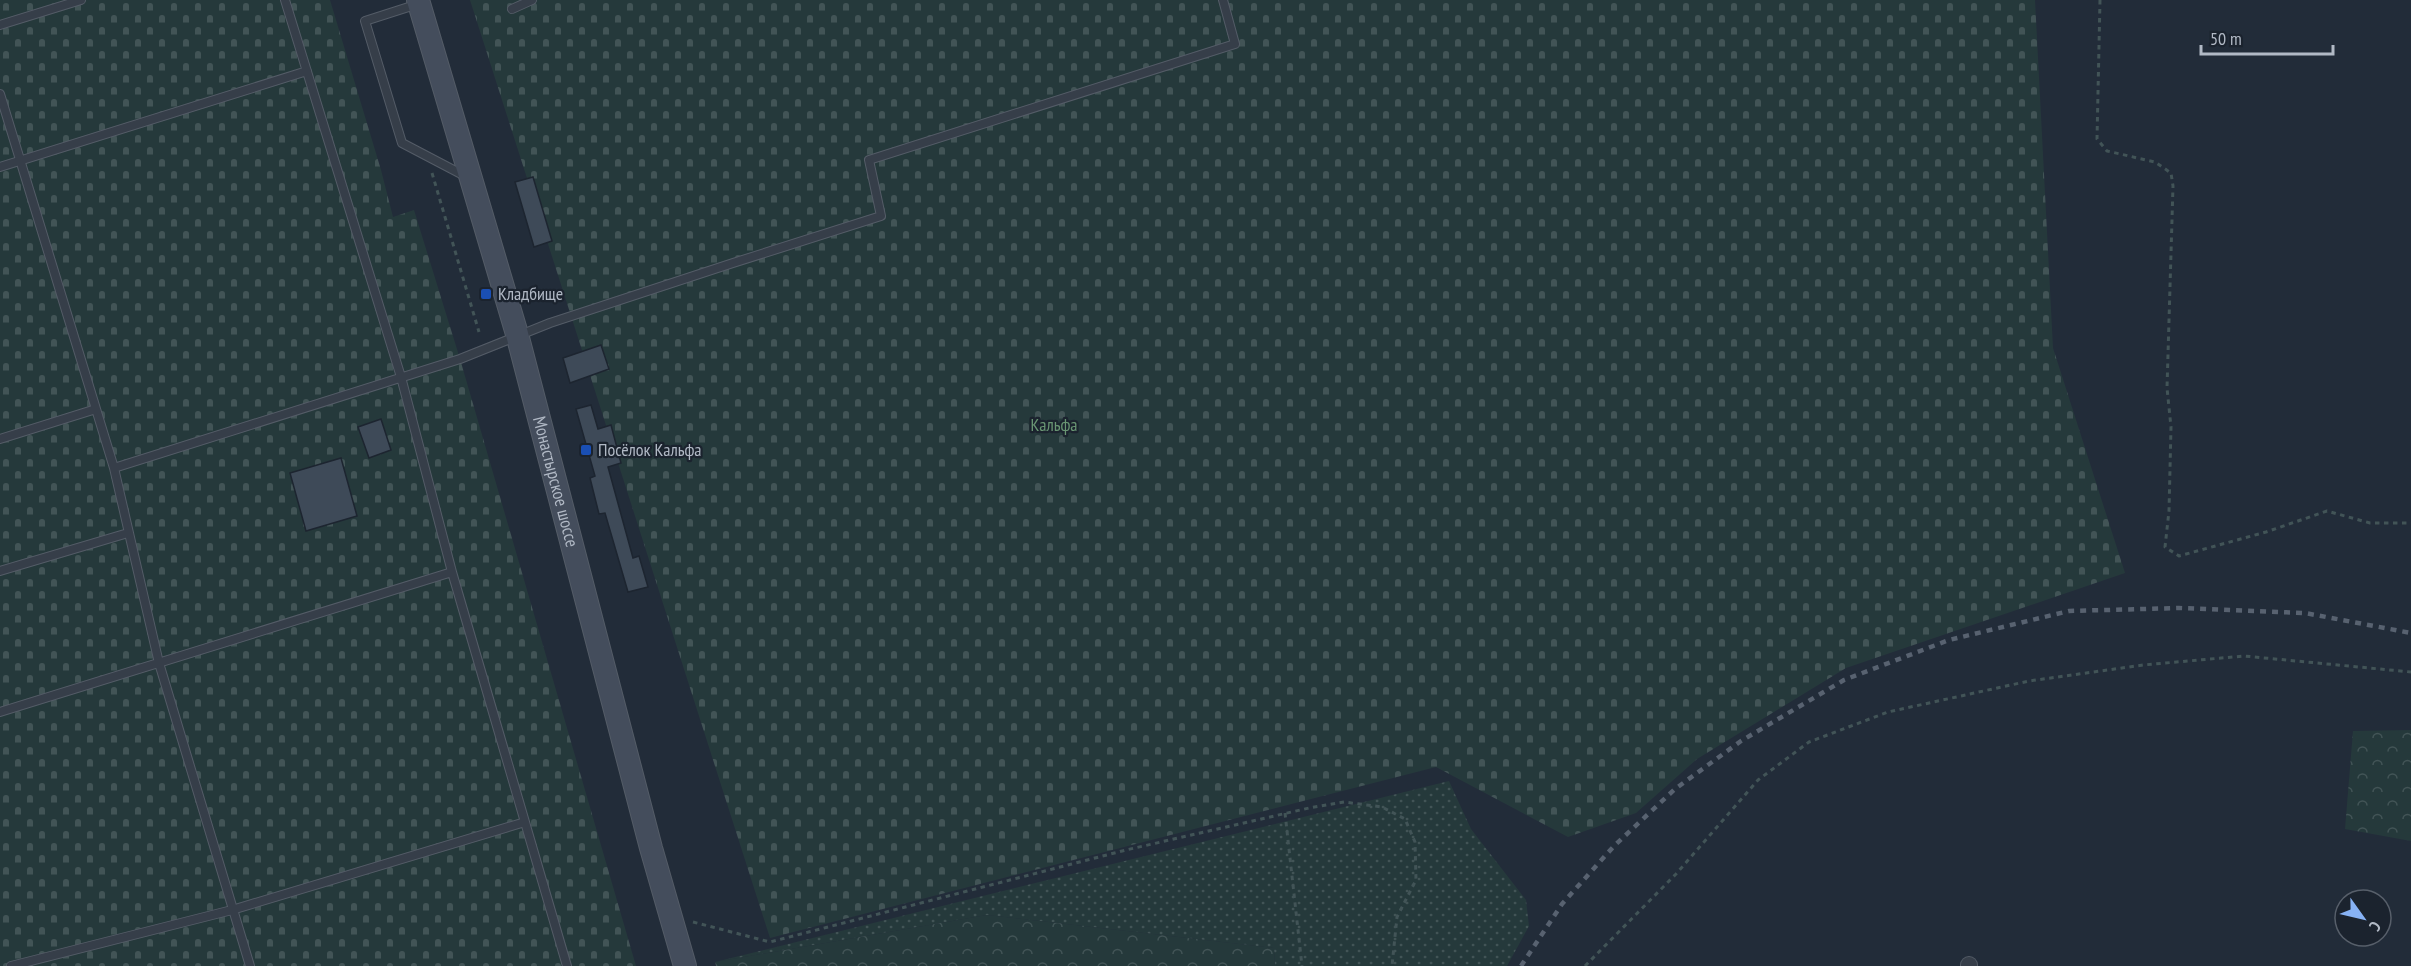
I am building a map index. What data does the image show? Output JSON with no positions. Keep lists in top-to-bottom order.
{
  "streets": {
    "main road": ["Монастырское шоссе"]
  },
  "parks": ["Кальфа"],
  "places": {
    "transit": ["Кладбище", "Посёлок Кальфа"]
  },
  "scale_bar": "50 m",
  "north": "bottom right"
}
